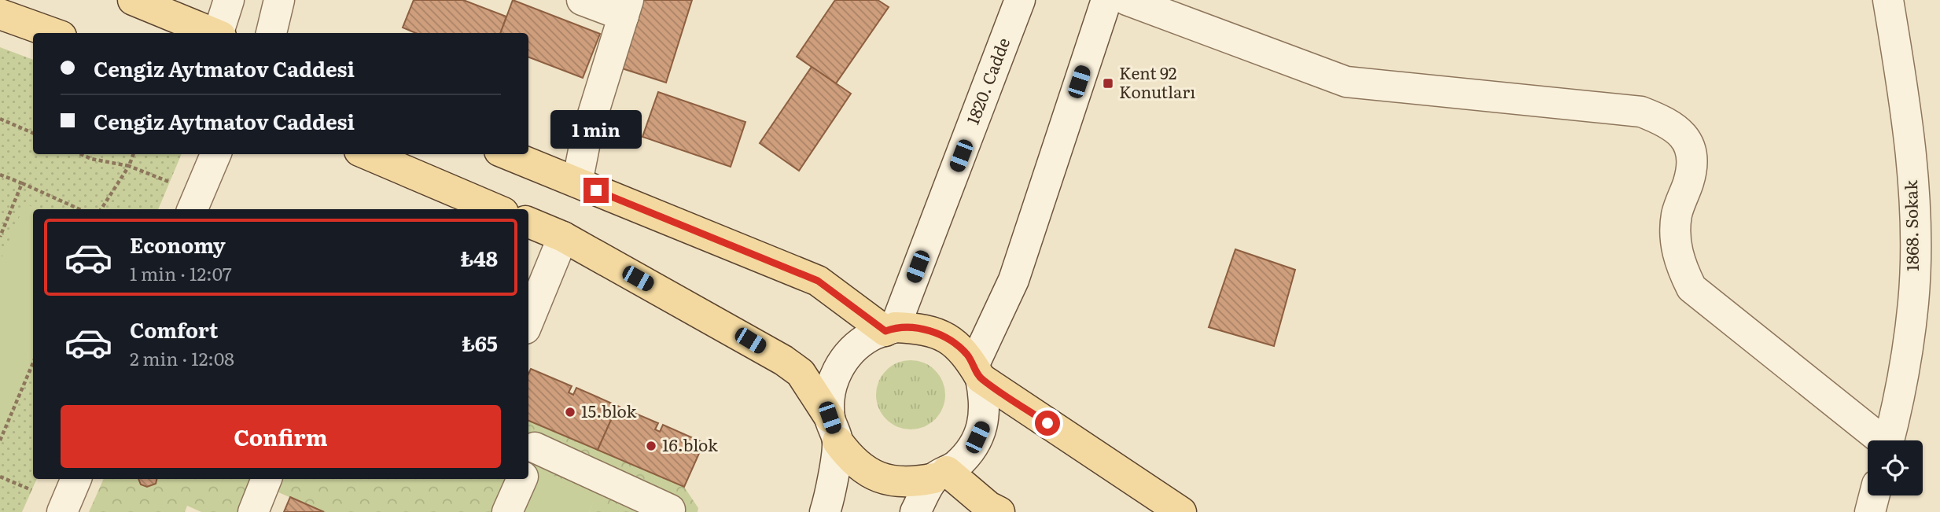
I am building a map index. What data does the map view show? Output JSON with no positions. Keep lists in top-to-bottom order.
{
  "streets": {
    "street": ["1820. Cadde", "1868. Sokak"]
  },
  "places": {
    "transit": ["Kent 92 Konutları"],
    "other": ["15.blok", "16.blok"]
  },
  "page": {
    "banner": ["Cengiz Aytmatov Caddesi", "Cengiz Aytmatov Caddesi"],
    "bubble": "1 min",
    "list": [
      {
        "name": "Economy",
        "note": "1 min · 12:07",
        "value": "₺48"
      },
      {
        "name": "Comfort",
        "note": "2 min · 12:08",
        "value": "₺65"
      }
    ],
    "buttons": "Confirm"
  }
}
